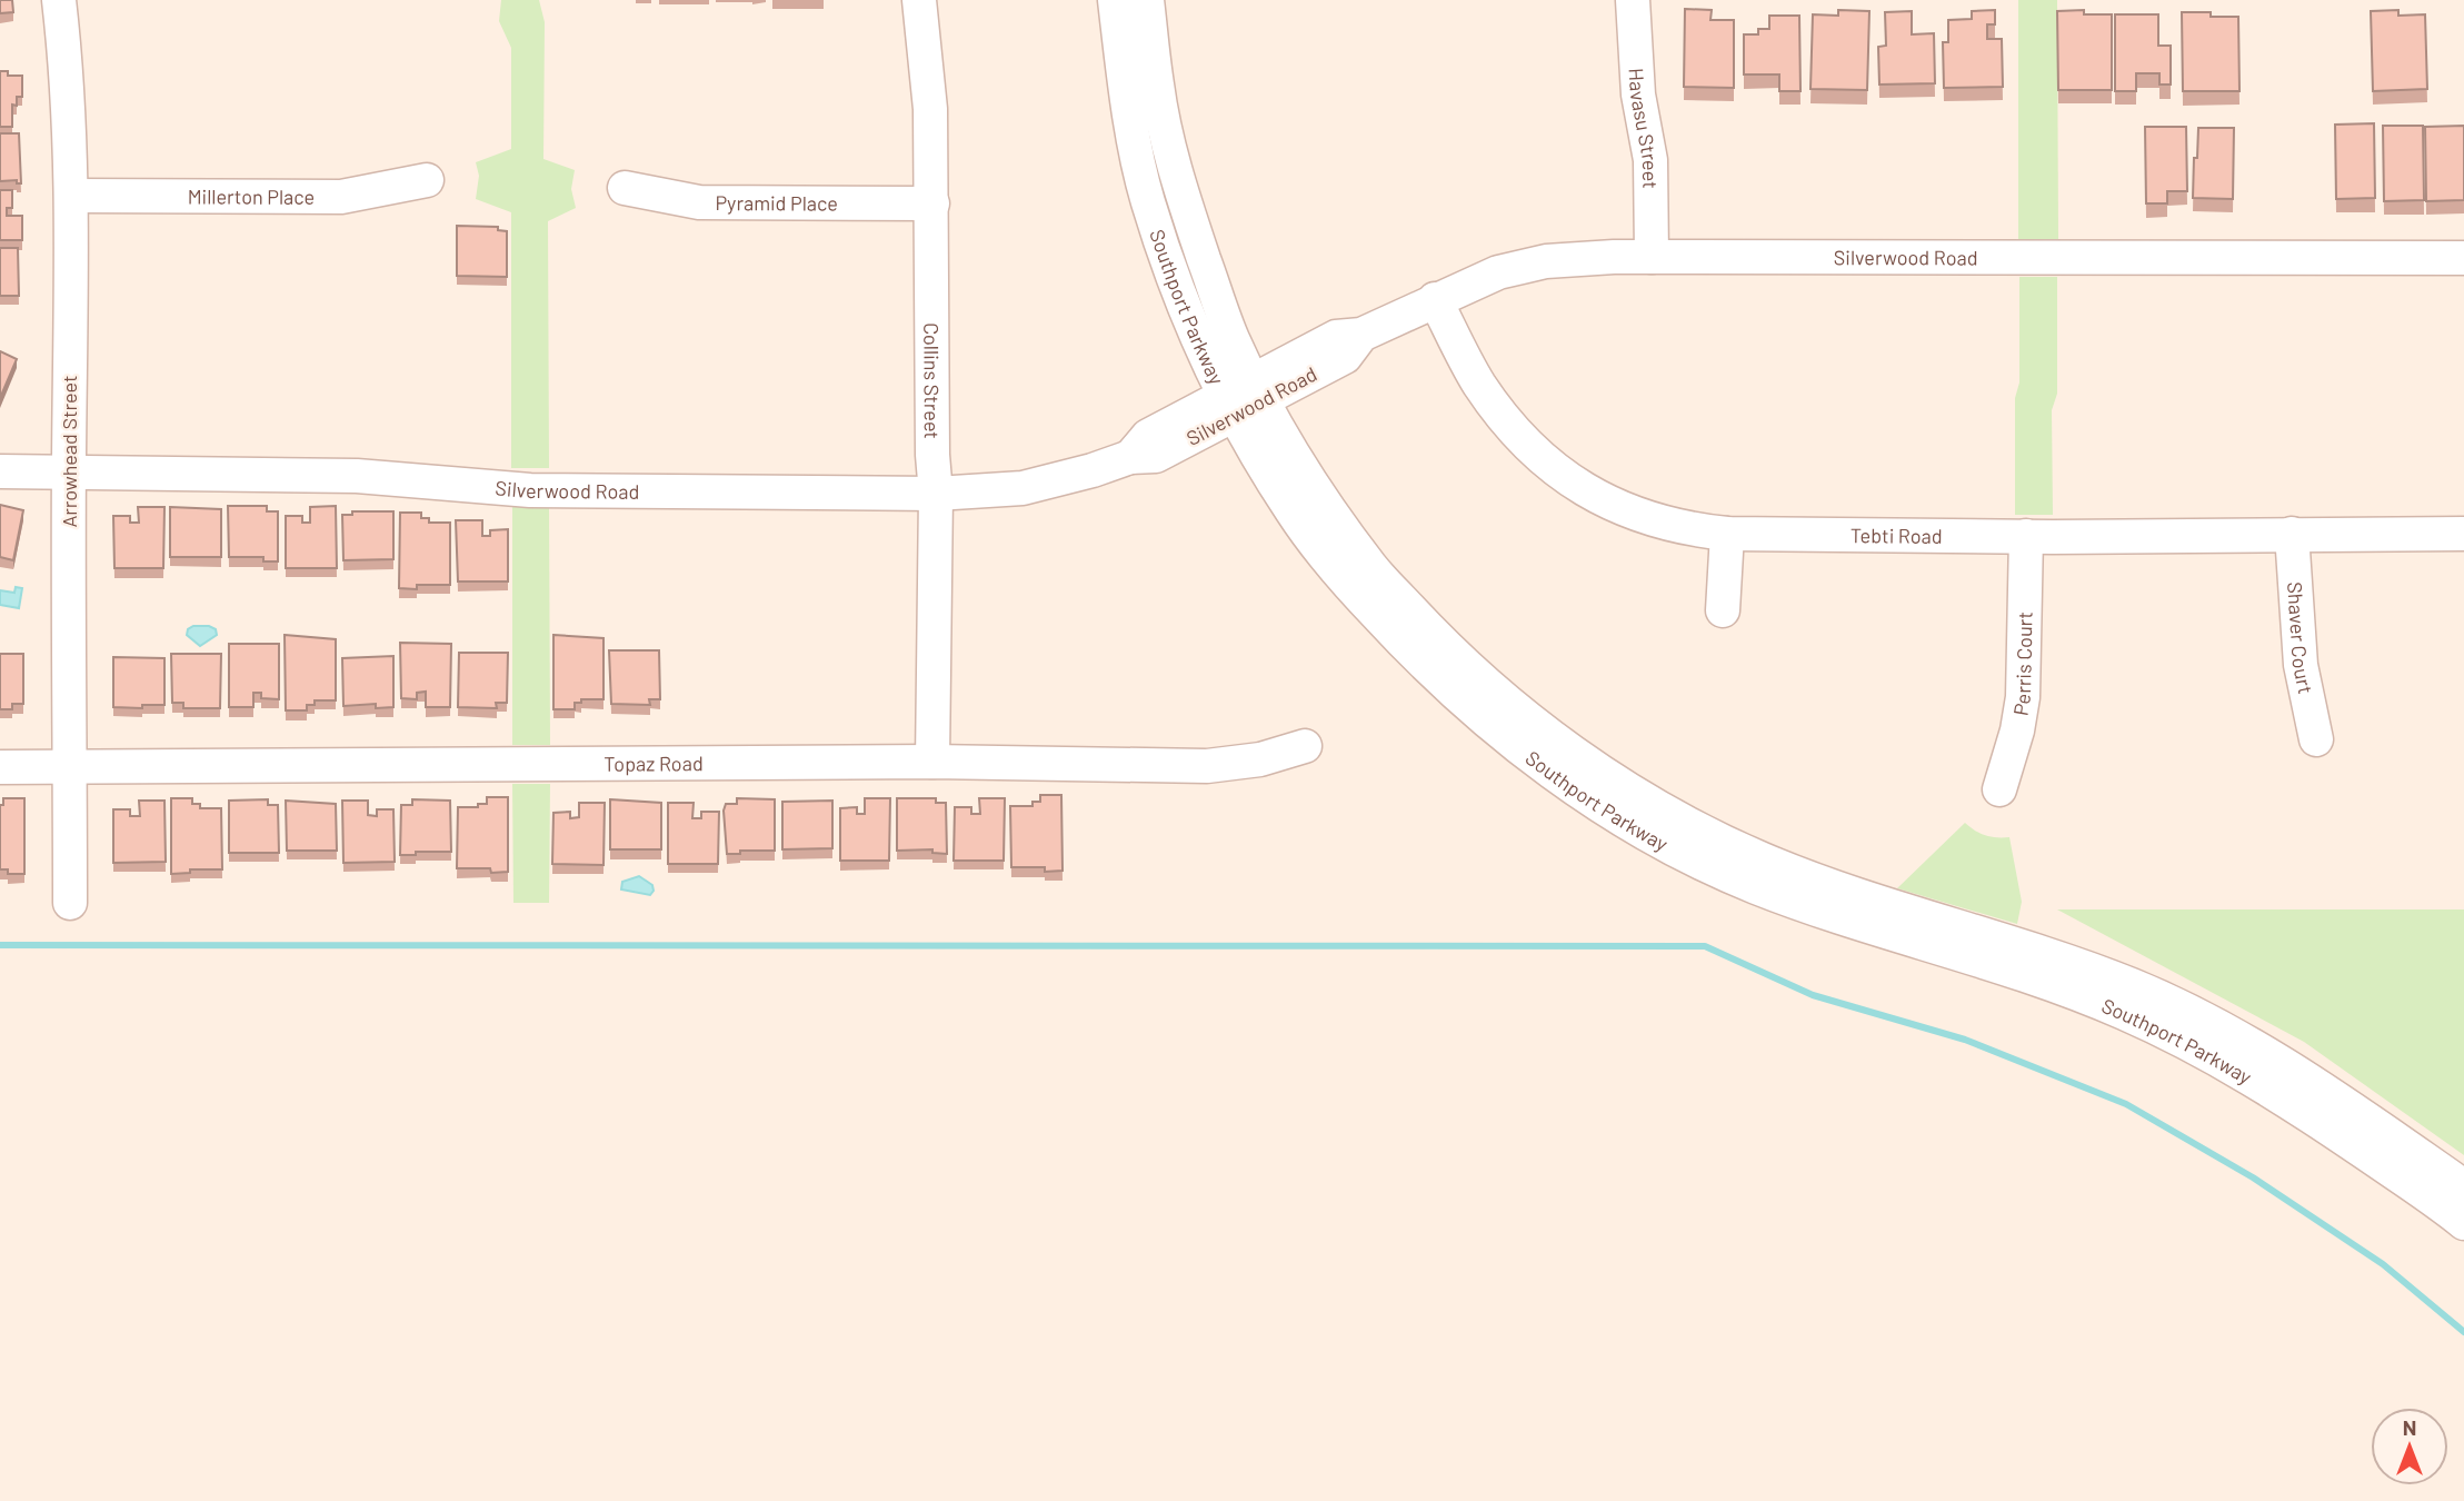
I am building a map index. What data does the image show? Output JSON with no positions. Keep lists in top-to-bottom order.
{
  "streets": {
    "street": [
      "Havasu Street",
      "Millerton Place",
      "Pyramid Place",
      "Silverwood Road",
      "Southport Parkway",
      "Collins Street",
      "Arrowhead Street",
      "Tebti Road",
      "Shaver Court",
      "Perris Court",
      "Topaz Road"
    ]
  },
  "crossings": [
    ["Havasu Street", "Silverwood Road"],
    ["Millerton Place", "Arrowhead Street"],
    ["Pyramid Place", "Collins Street"],
    ["Silverwood Road", "Southport Parkway"],
    ["Silverwood Road", "Collins Street"],
    ["Silverwood Road", "Arrowhead Street"],
    ["Silverwood Road", "Tebti Road"],
    ["Collins Street", "Topaz Road"],
    ["Arrowhead Street", "Topaz Road"],
    ["Tebti Road", "Shaver Court"],
    ["Tebti Road", "Perris Court"]
  ],
  "north": "top"
}
